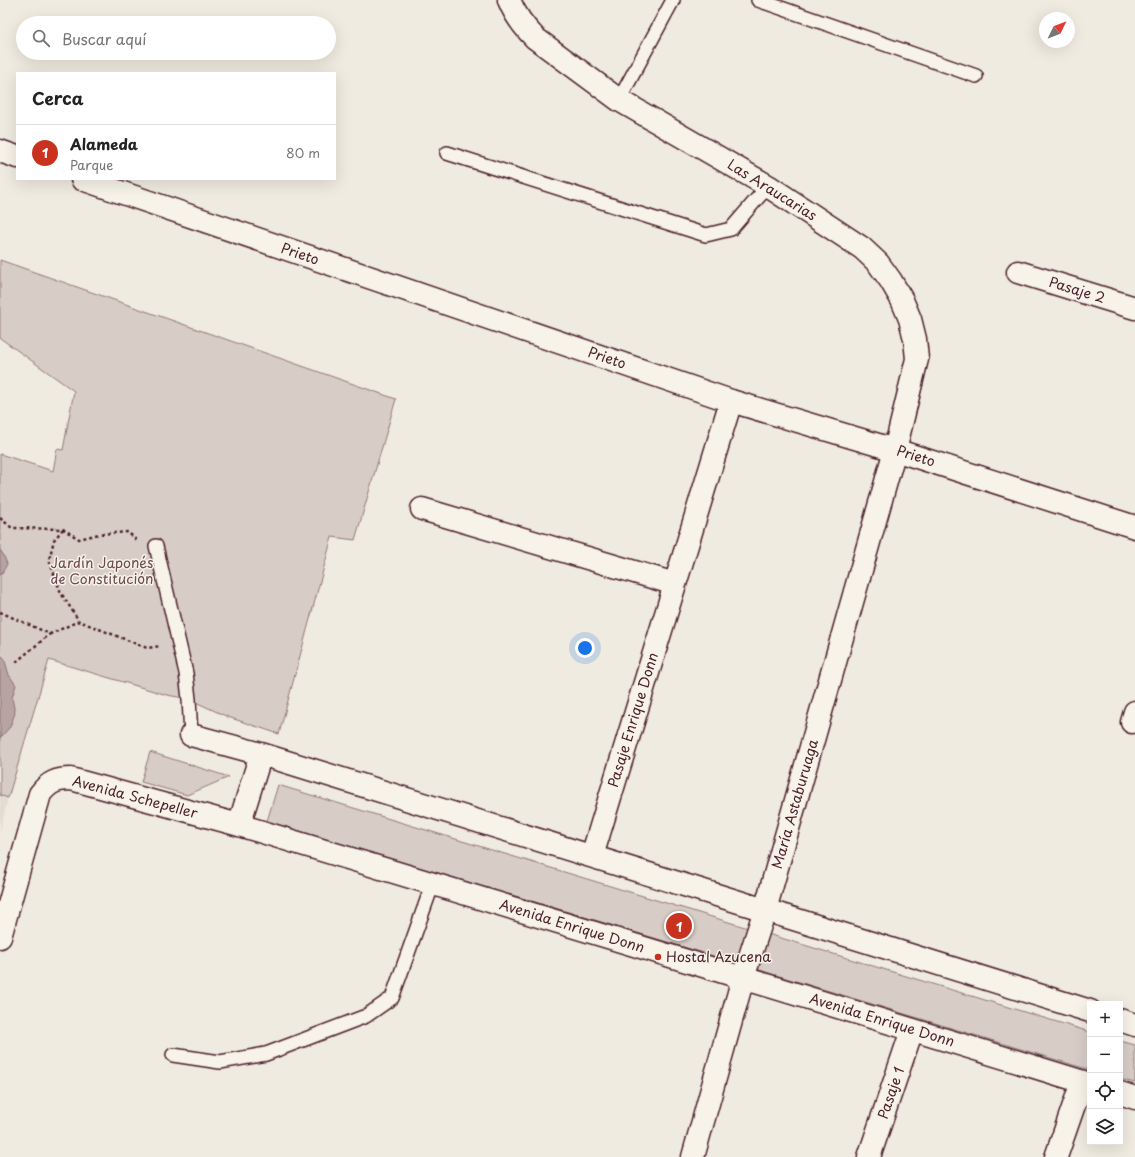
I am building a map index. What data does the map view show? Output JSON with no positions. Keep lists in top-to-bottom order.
{
  "streets": {
    "street": [
      "Las Araucarias",
      "Prieto",
      "Pasaje 2",
      "Pasaje Enrique Donn",
      "Avenida Schepeller",
      "María Astaburuaga",
      "Avenida Enrique Donn",
      "Pasaje 1"
    ]
  },
  "crossings": [
    ["Las Araucarias", "Prieto"],
    ["Las Araucarias", "María Astaburuaga"],
    ["Prieto", "Pasaje Enrique Donn"],
    ["Prieto", "María Astaburuaga"],
    ["Avenida Schepeller", "Avenida Enrique Donn"],
    ["María Astaburuaga", "Avenida Enrique Donn"],
    ["Avenida Enrique Donn", "Pasaje 1"]
  ],
  "parks": ["Jardín Japonés de Constitución"],
  "places": ["Hostal Azucena"],
  "north": "top right",
  "page": {
    "search": "Buscar aquí",
    "heading": "Cerca",
    "list": [
      {
        "mark": "1",
        "name": "Alameda",
        "note": "Parque",
        "value": "80 m"
      }
    ],
    "pins": "1",
    "map_buttons": ["+", "−"]
  }
}
